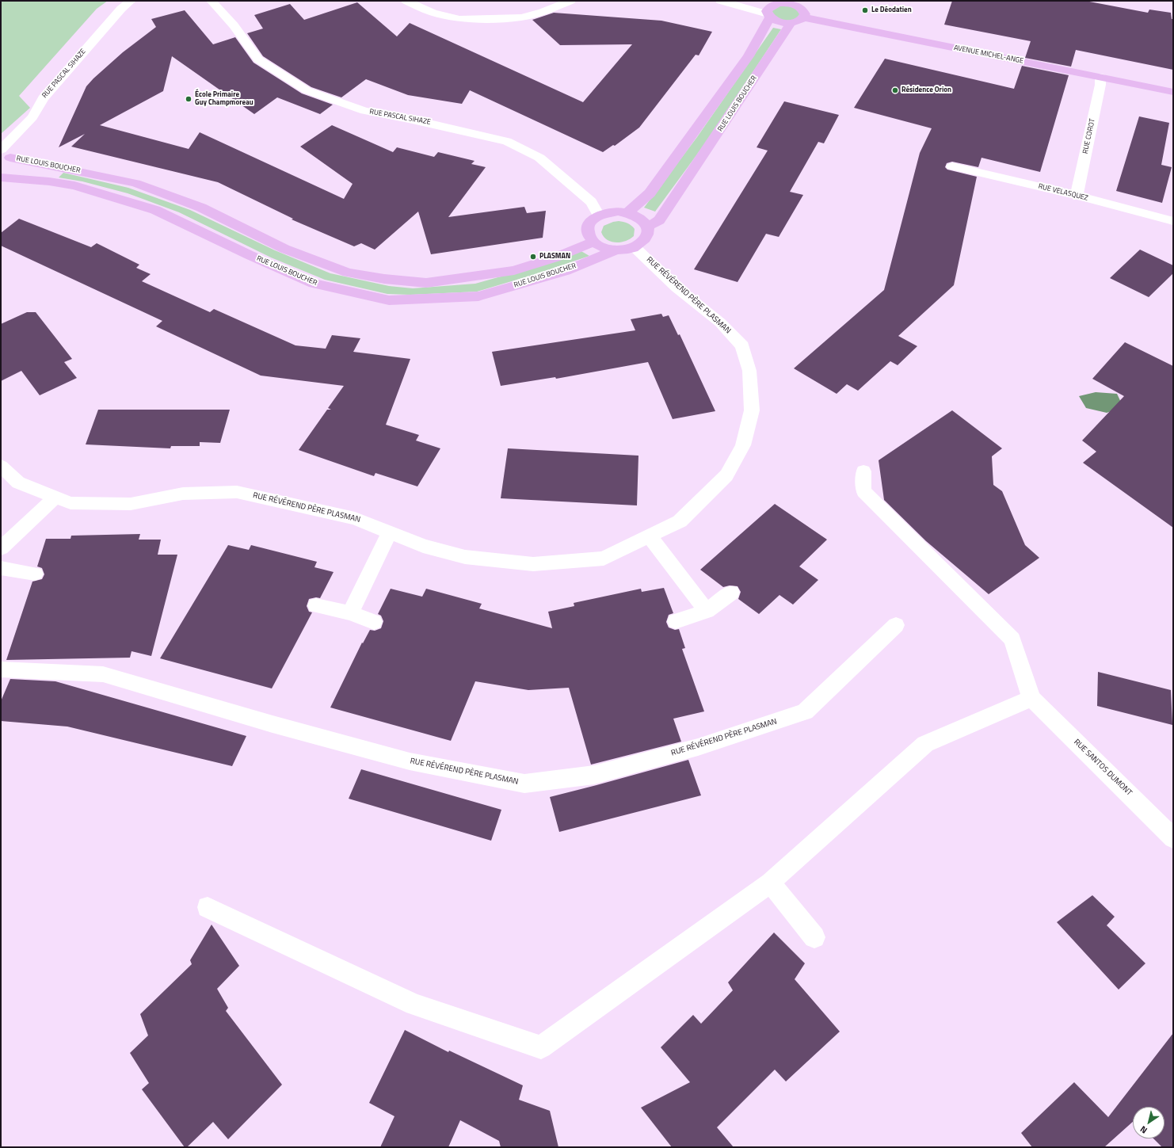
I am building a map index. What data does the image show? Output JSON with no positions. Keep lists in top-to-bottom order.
{
  "streets": {
    "main road": ["AVENUE MICHEL-ANGE", "RUE LOUIS BOUCHER"],
    "street": [
      "RUE PASCAL SIHAZE",
      "RUE COROT",
      "RUE VELASQUEZ",
      "RUE RÉVÉREND PÈRE PLASMAN",
      "RUE SANTOS DUMONT"
    ]
  },
  "crossings": [
    ["AVENUE MICHEL-ANGE", "RUE COROT"],
    ["RUE PASCAL SIHAZE", "RUE LOUIS BOUCHER"],
    ["RUE PASCAL SIHAZE", "RUE RÉVÉREND PÈRE PLASMAN"],
    ["RUE LOUIS BOUCHER", "RUE RÉVÉREND PÈRE PLASMAN"],
    ["RUE COROT", "RUE VELASQUEZ"]
  ],
  "places": [
    "Le Déodatien",
    "Résidence Orion",
    "École Primaire Guy Champmoreau",
    "PLASMAN"
  ],
  "north": "bottom left"
}
